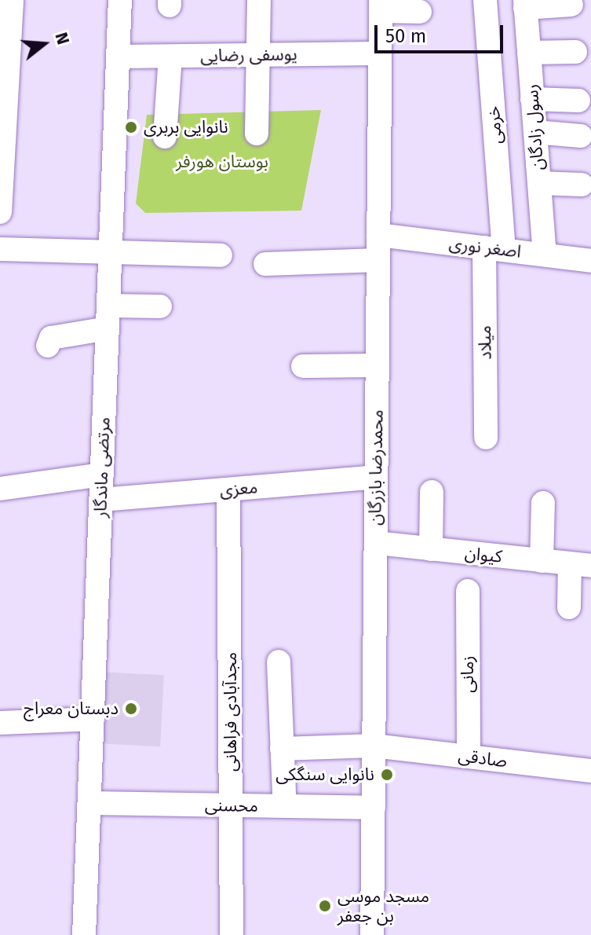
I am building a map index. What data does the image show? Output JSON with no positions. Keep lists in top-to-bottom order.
{
  "streets": {
    "street": [
      "یوسفی رضایی",
      "خرمی",
      "رسول زادگان",
      "اصغر نوری",
      "میلاد",
      "مرتضی ماندگار",
      "محمدرضا بازرگان",
      "معزی",
      "کیوان",
      "زمانی",
      "مجدآبادی فراهانی",
      "صادقی",
      "محسنی"
    ]
  },
  "crossings": [
    ["یوسفی رضایی", "مرتضی ماندگار"],
    ["یوسفی رضایی", "محمدرضا بازرگان"],
    ["خرمی", "اصغر نوری"],
    ["خرمی", "میلاد"],
    ["رسول زادگان", "اصغر نوری"],
    ["اصغر نوری", "میلاد"],
    ["اصغر نوری", "محمدرضا بازرگان"],
    ["مرتضی ماندگار", "معزی"],
    ["مرتضی ماندگار", "محسنی"],
    ["محمدرضا بازرگان", "معزی"],
    ["محمدرضا بازرگان", "کیوان"],
    ["محمدرضا بازرگان", "صادقی"],
    ["محمدرضا بازرگان", "محسنی"],
    ["معزی", "مجدآبادی فراهانی"],
    ["کیوان", "زمانی"],
    ["زمانی", "صادقی"],
    ["مجدآبادی فراهانی", "محسنی"]
  ],
  "parks": ["بوستان هورفر"],
  "places": [
    "نانوایی بربری",
    "دبستان معراج",
    "نانوایی سنگکی",
    "مسجد موسی بن جعفر"
  ],
  "scale_bar": "50 m",
  "north": "right"
}
